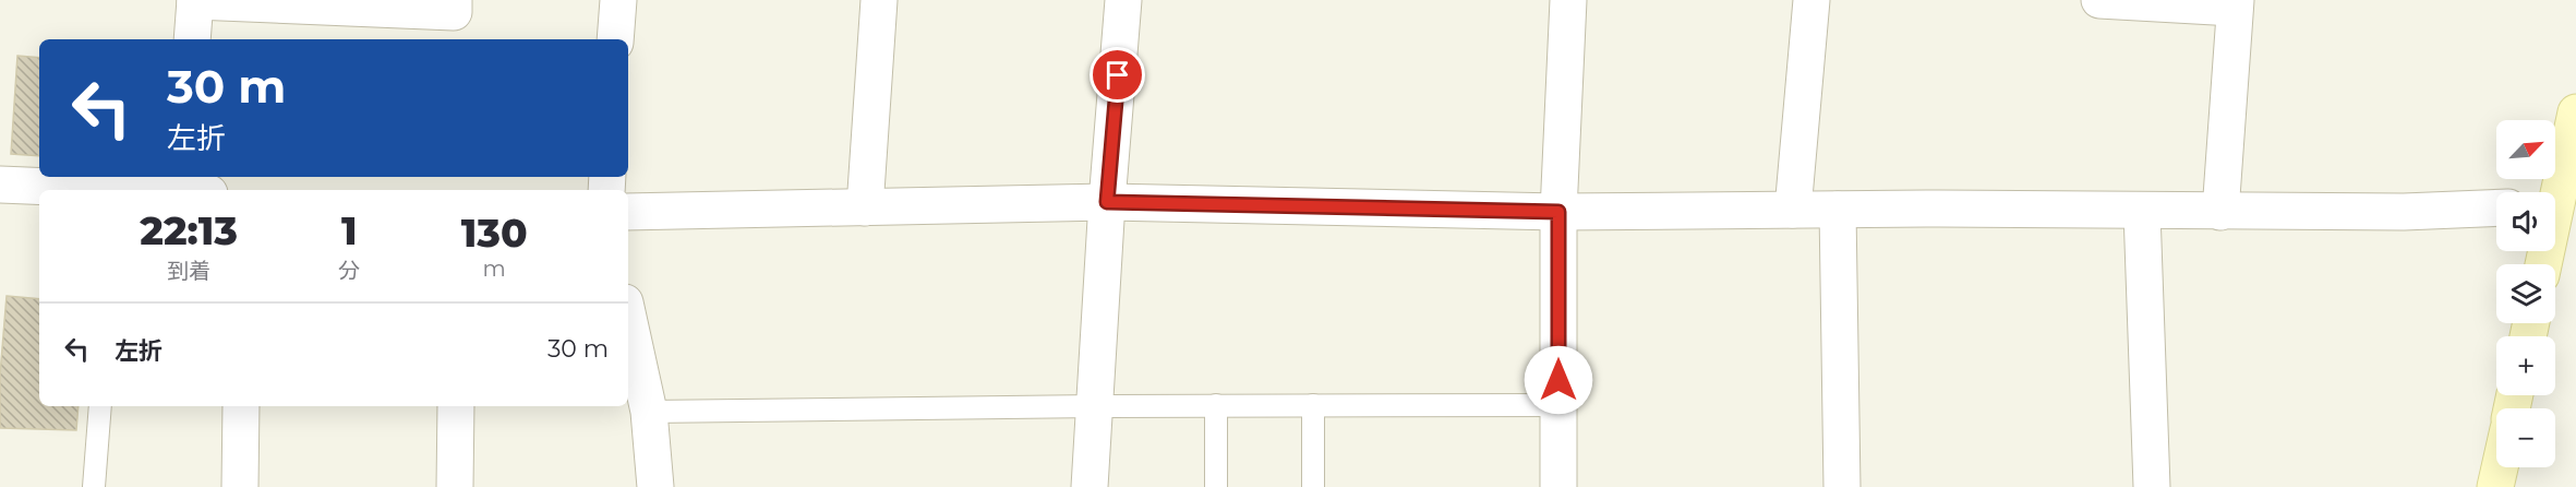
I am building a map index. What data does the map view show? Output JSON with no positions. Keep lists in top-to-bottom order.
{
  "north": "top right",
  "page": {
    "turn": ["30 m", "左折"],
    "map_buttons": ["+", "−"],
    "eta": [
      "22:13",
      "到着",
      "1",
      "分",
      "130",
      "m"
    ],
    "list": [
      {
        "name": "左折",
        "value": "30 m"
      }
    ]
  }
}
